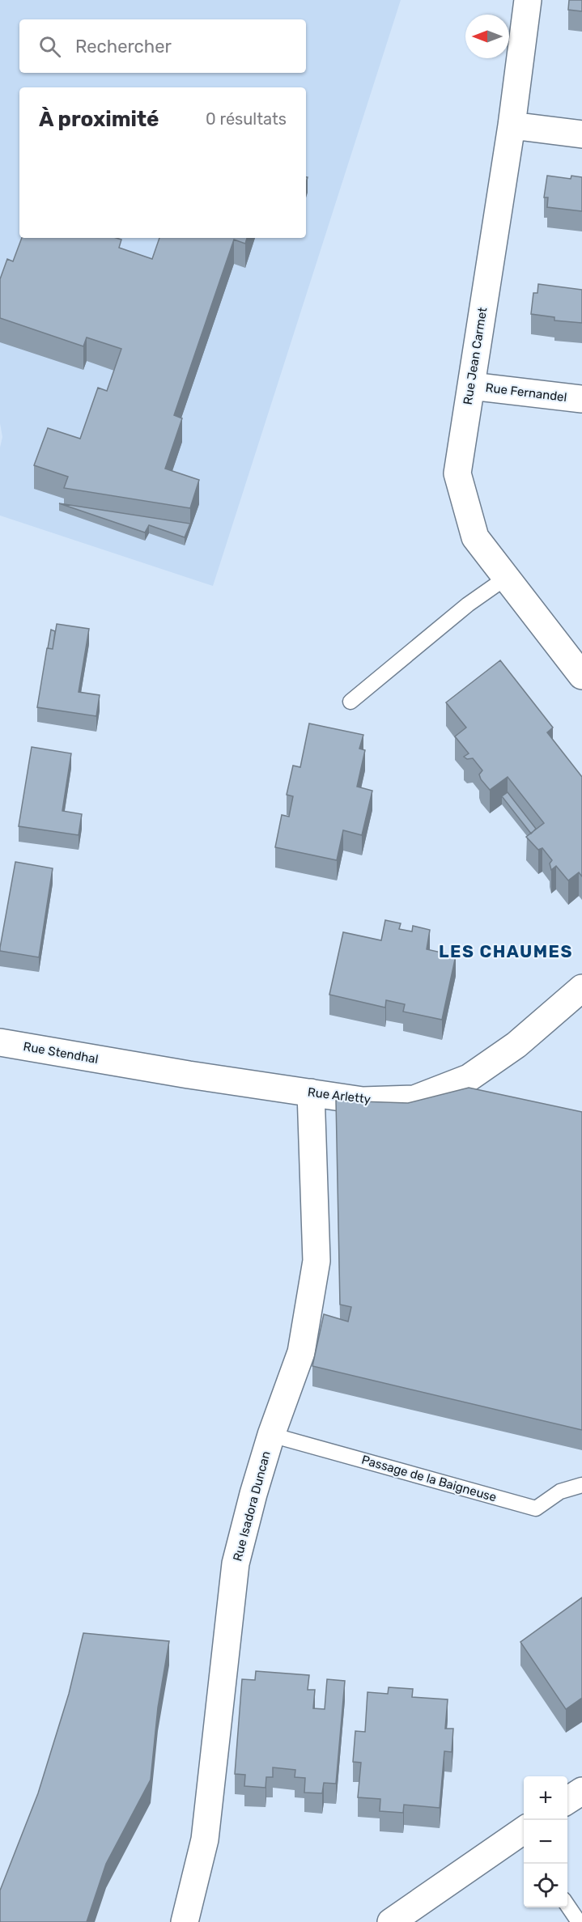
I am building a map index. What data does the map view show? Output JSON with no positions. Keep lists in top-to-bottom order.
{
  "streets": {
    "street": [
      "Rue Jean Carmet",
      "Rue Fernandel",
      "Rue Stendhal",
      "Rue Arletty",
      "Rue Isadora Duncan"
    ],
    "lane": ["Passage de la Baigneuse"]
  },
  "crossings": [
    ["Rue Jean Carmet", "Rue Fernandel"],
    ["Rue Stendhal", "Rue Arletty"],
    ["Rue Arletty", "Rue Isadora Duncan"],
    ["Passage de la Baigneuse", "Rue Isadora Duncan"]
  ],
  "districts": ["LES CHAUMES"],
  "north": "left",
  "page": {
    "search": "Rechercher",
    "heading": ["À proximité", "0 résultats"],
    "map_buttons": ["+", "−"]
  }
}
